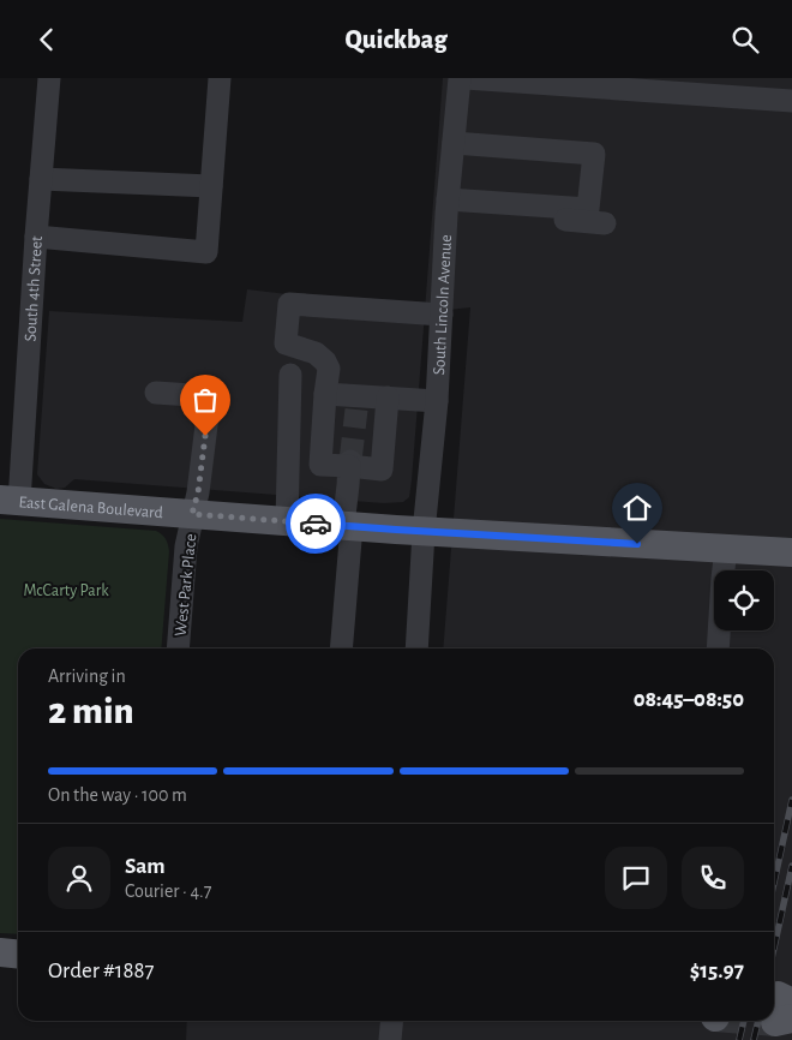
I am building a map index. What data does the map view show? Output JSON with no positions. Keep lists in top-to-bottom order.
{
  "streets": {
    "main road": ["East Galena Boulevard"],
    "street": ["South 4th Street", "South Lincoln Avenue", "West Park Place"]
  },
  "crossings": [
    ["South 4th Street", "East Galena Boulevard"],
    ["South Lincoln Avenue", "East Galena Boulevard"],
    ["East Galena Boulevard", "West Park Place"]
  ],
  "parks": ["McCarty Park"],
  "page": {
    "header": "Quickbag",
    "heading": ["2 min", "Arriving in", "08:45–08:50"],
    "panel": [
      "Sam",
      "Courier · 4.7",
      "Order #1887",
      "$15.97"
    ],
    "bar": "On the way · 100 m"
  }
}
